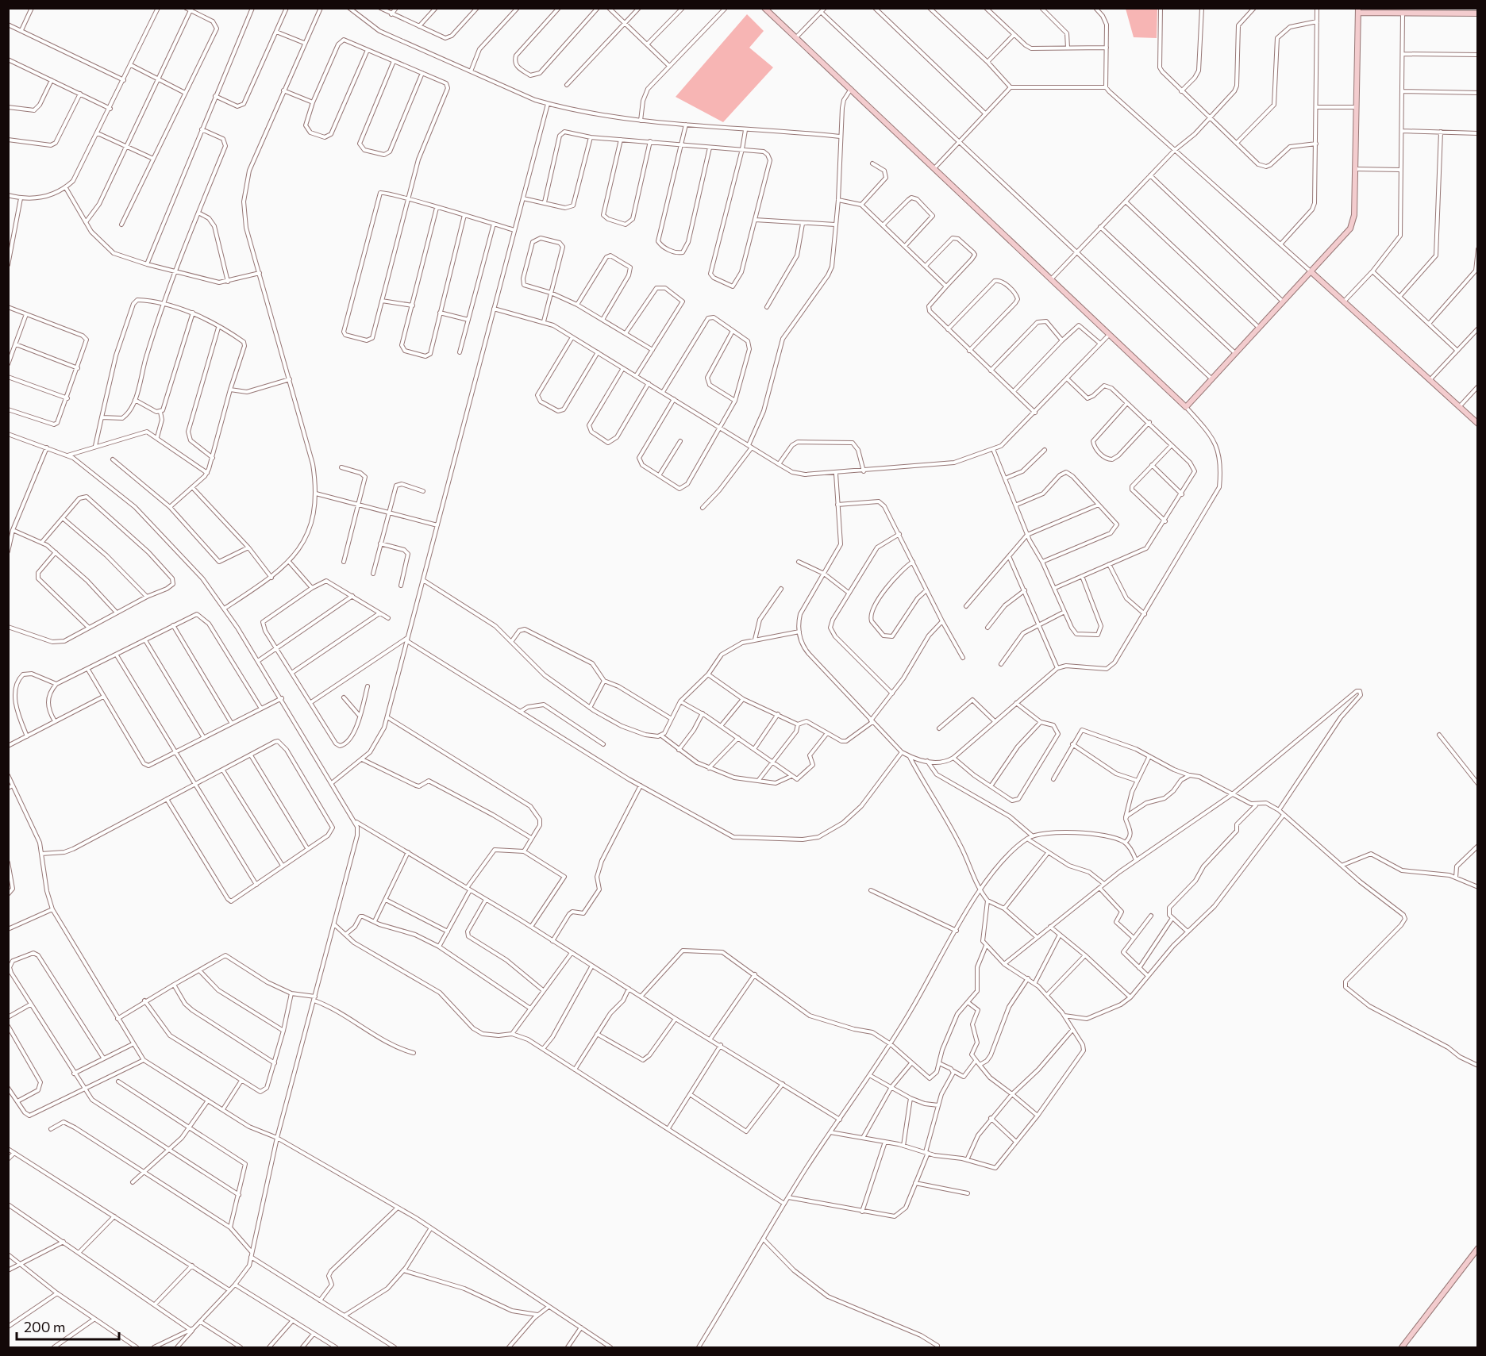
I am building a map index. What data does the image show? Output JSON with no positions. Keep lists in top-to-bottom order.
{
  "scale_bar": "200 m"
}
